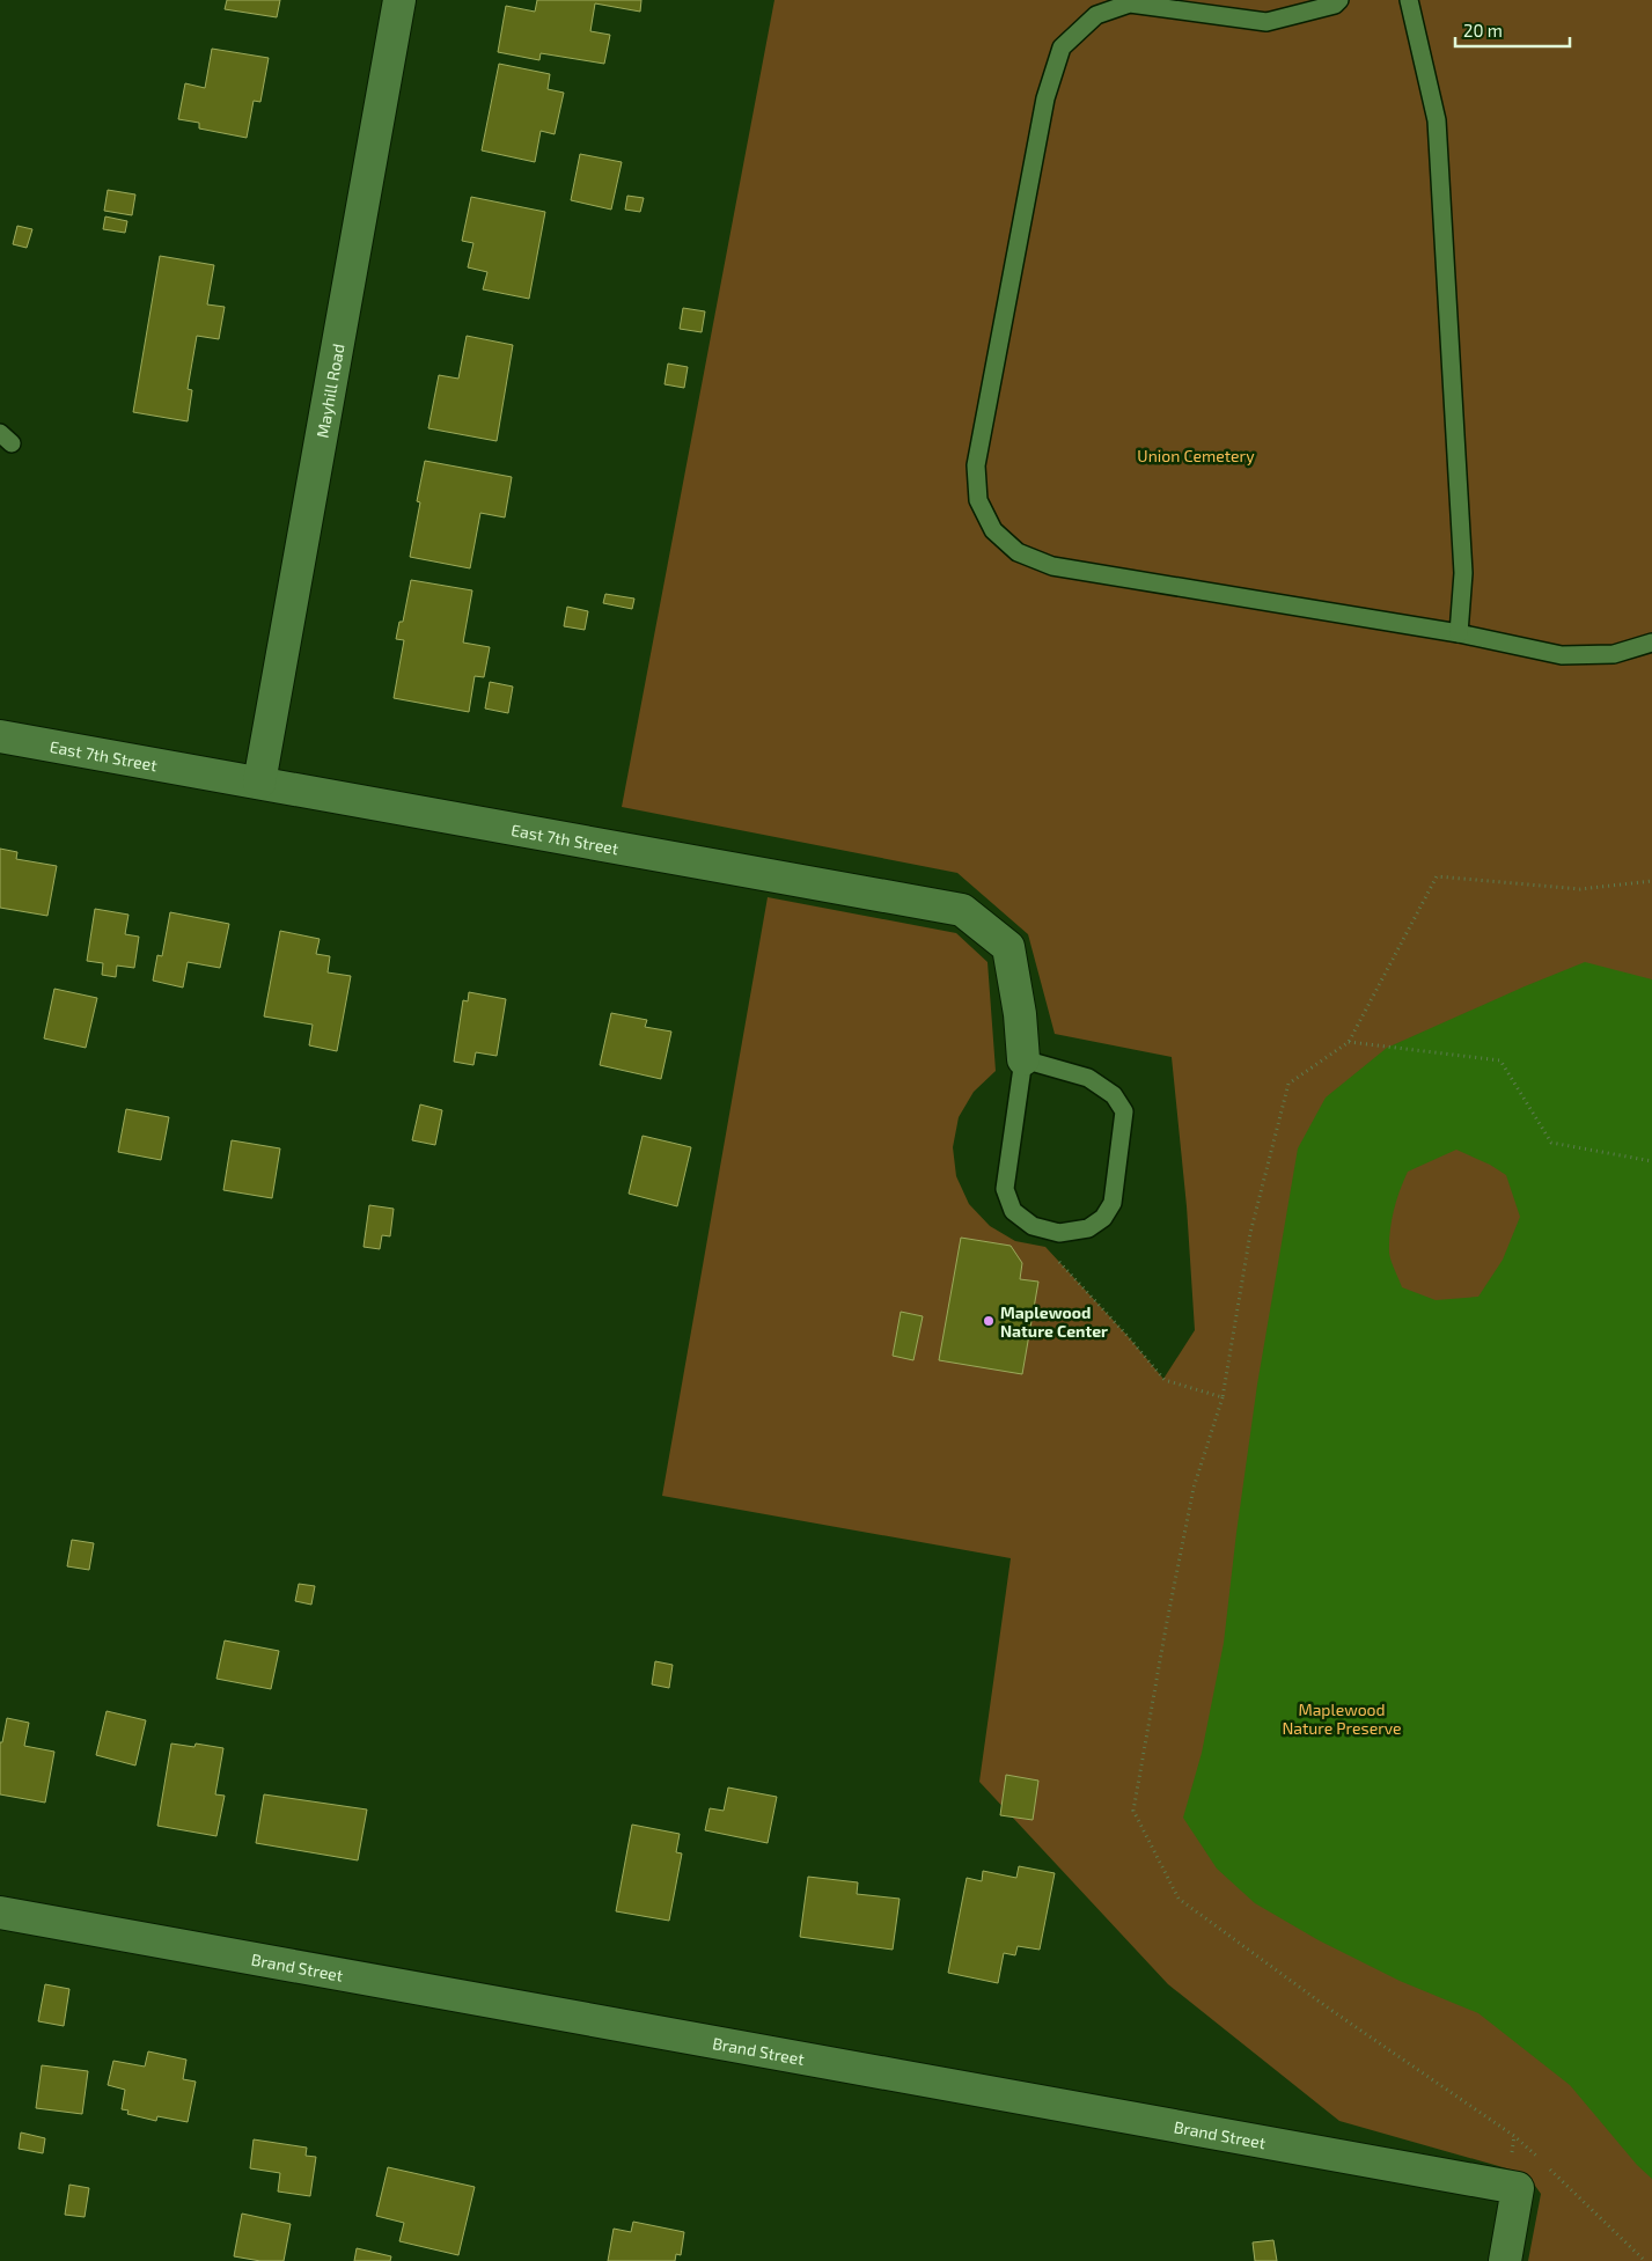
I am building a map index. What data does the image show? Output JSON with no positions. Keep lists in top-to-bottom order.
{
  "streets": {
    "street": ["Mayhill Road", "East 7th Street", "Brand Street"]
  },
  "crossings": [
    ["Mayhill Road", "East 7th Street"]
  ],
  "parks": ["Union Cemetery", "Maplewood Nature Preserve"],
  "places": ["Maplewood Nature Center"],
  "scale_bar": "20 m"
}
